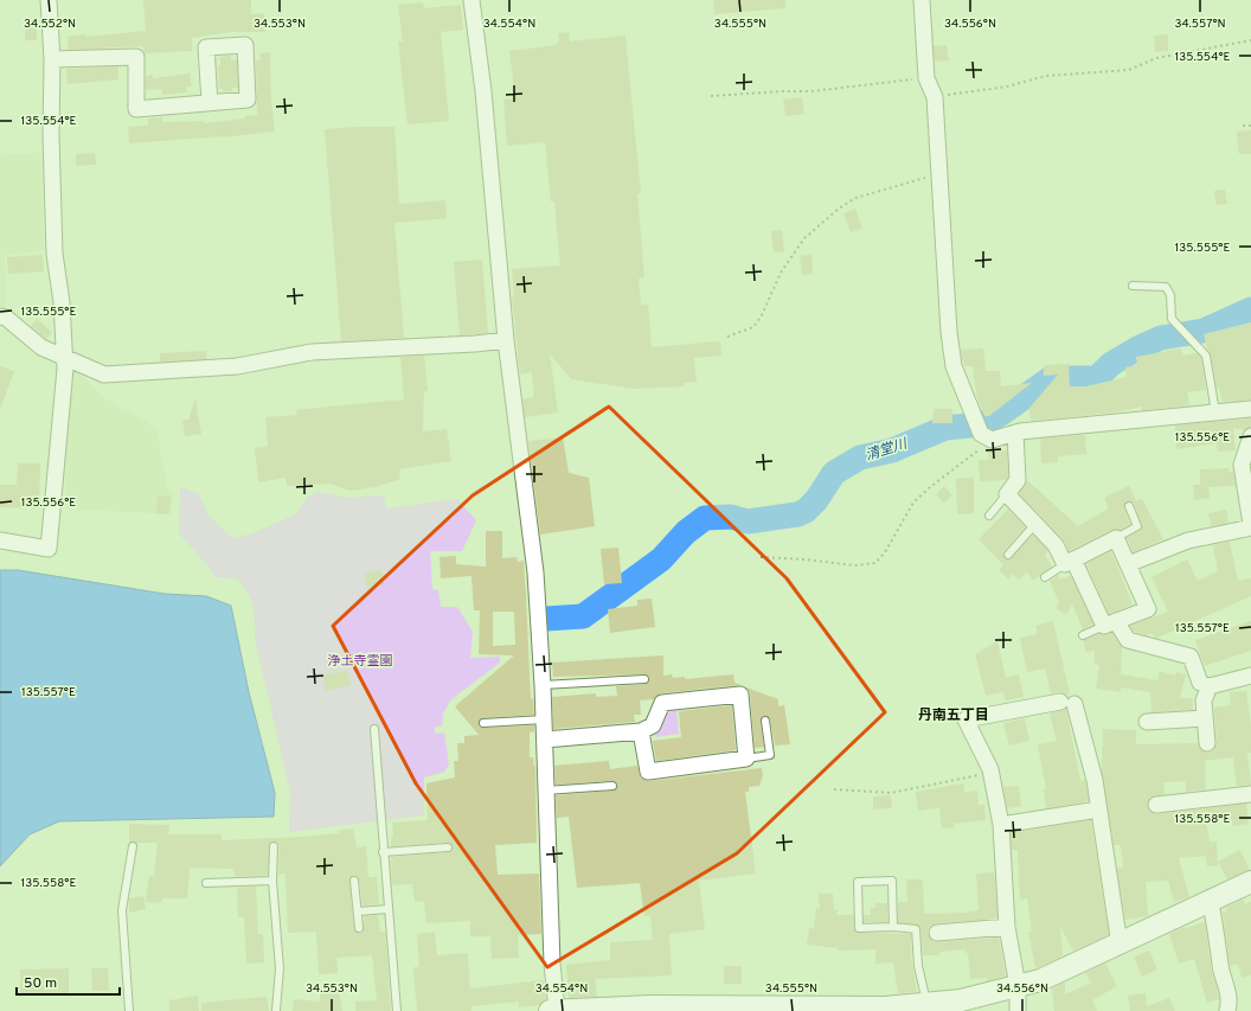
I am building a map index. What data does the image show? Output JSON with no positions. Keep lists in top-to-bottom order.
{
  "districts": ["丹南五丁目"],
  "water": ["清堂川"],
  "parks": ["浄土寺霊園"],
  "scale_bar": "50 m",
  "coordinates": [
    "34.552°N",
    "34.553°N",
    "34.554°N",
    "34.555°N",
    "34.556°N",
    "34.557°N",
    "135.554°E",
    "135.555°E",
    "135.556°E",
    "135.557°E",
    "135.558°E"
  ]
}
